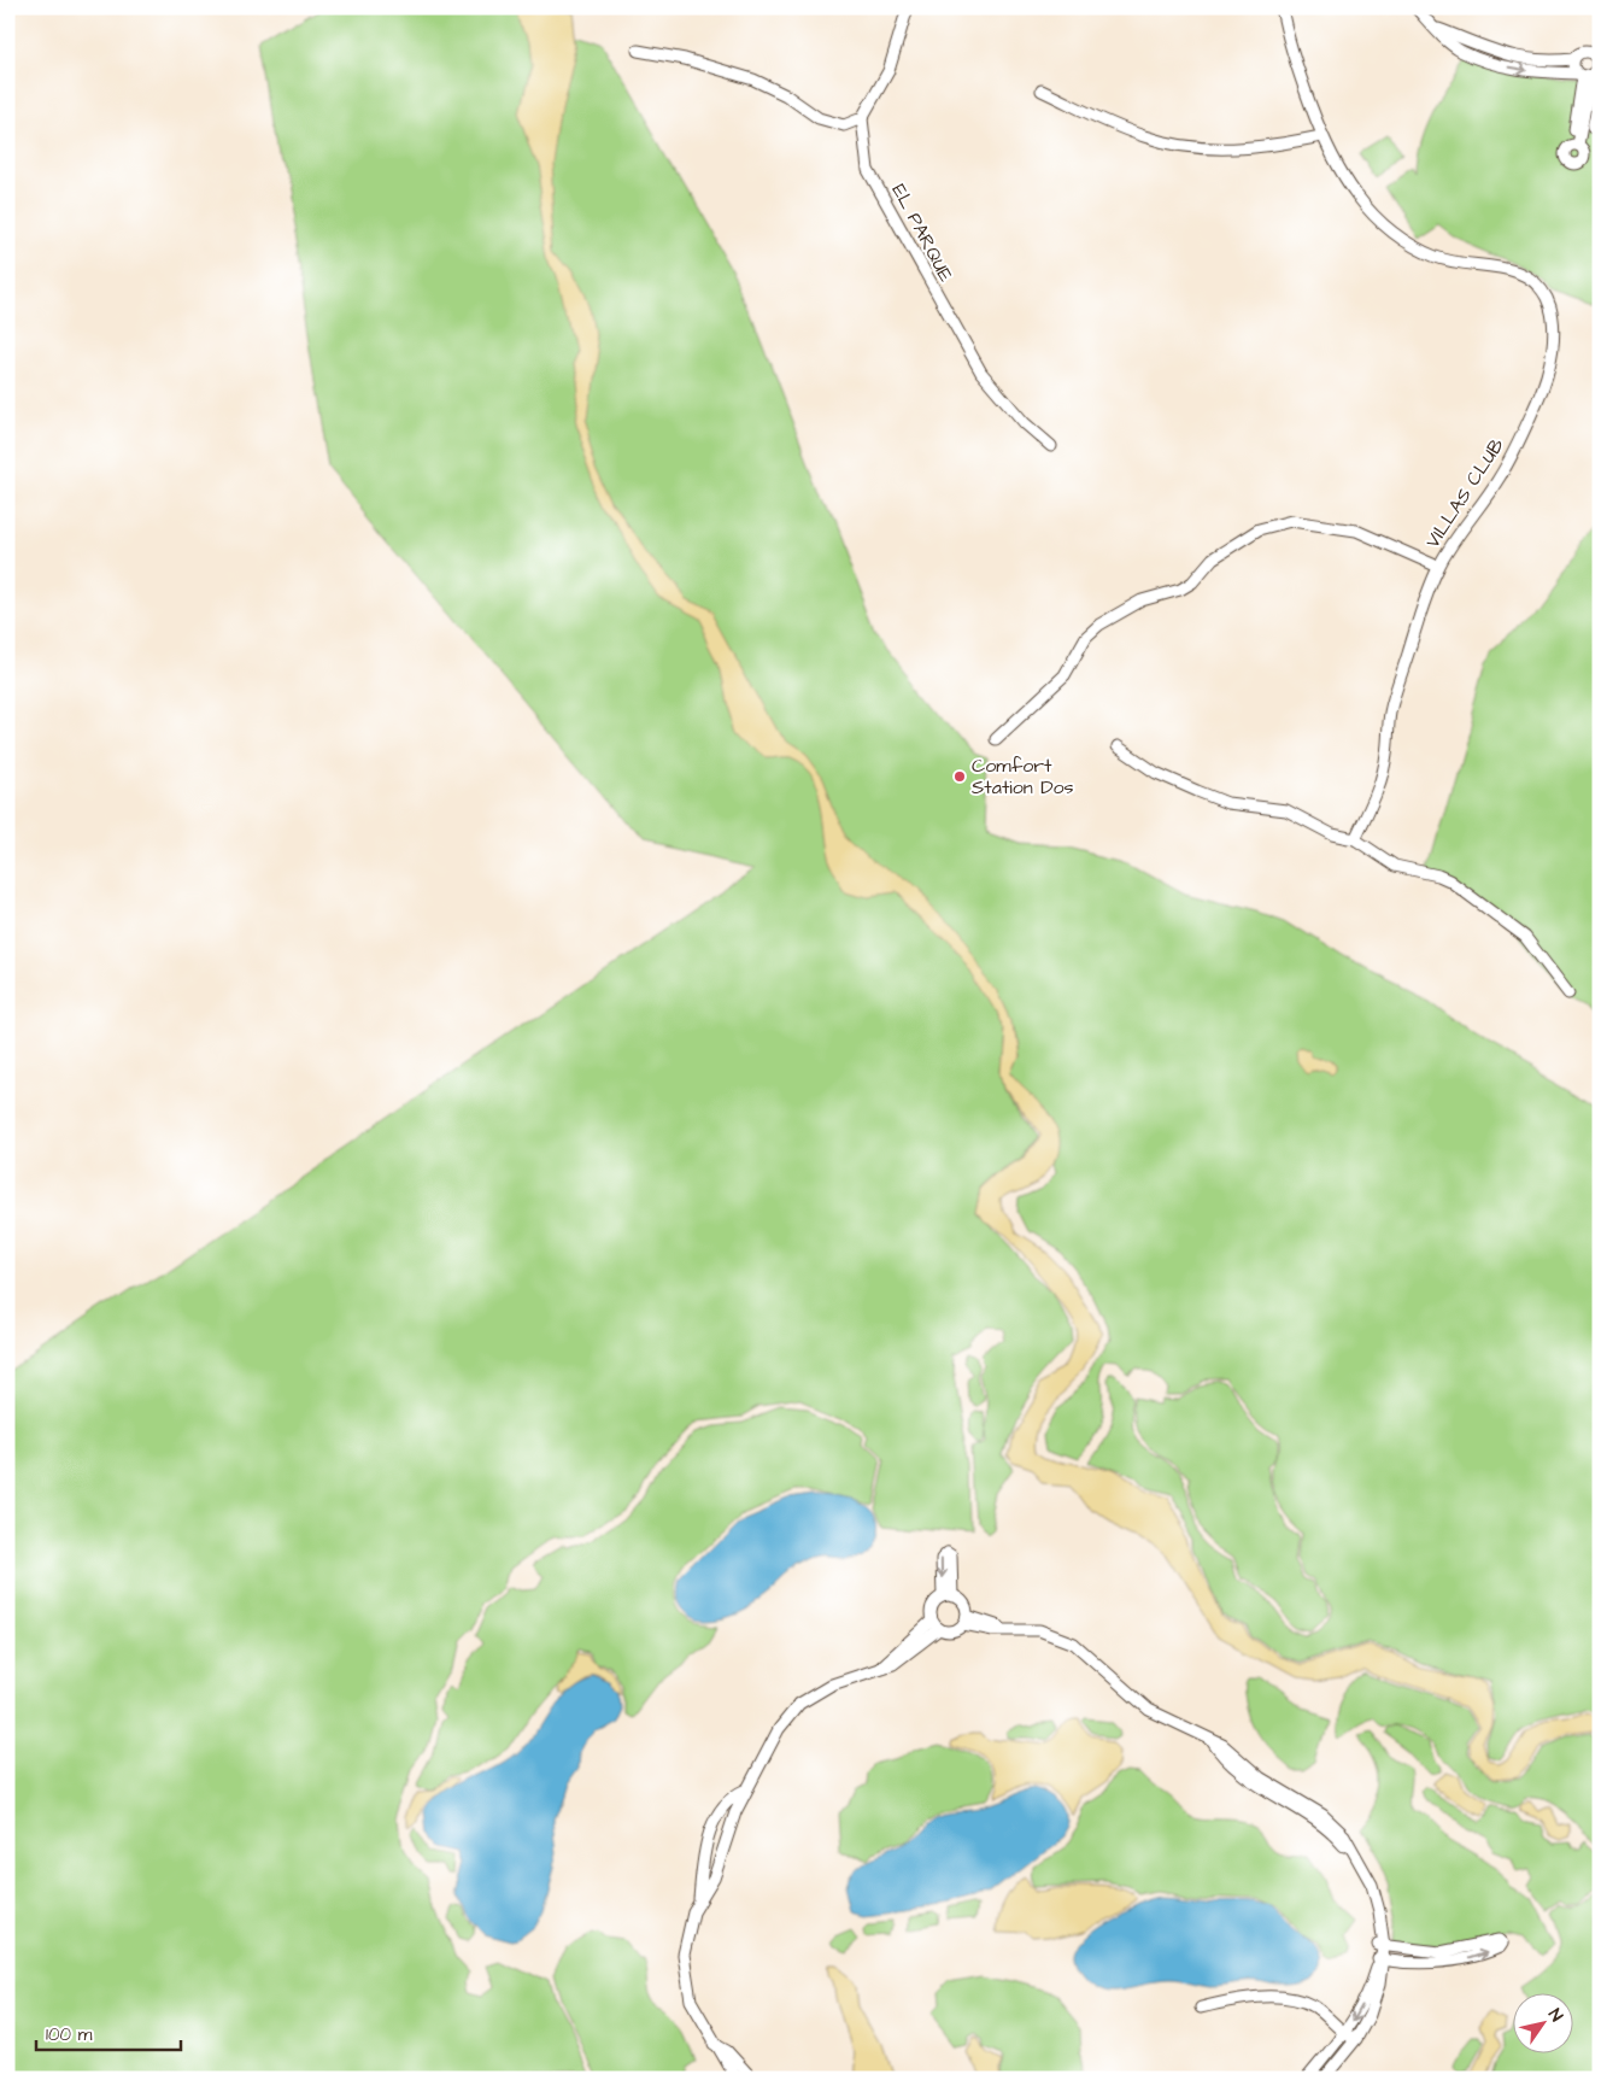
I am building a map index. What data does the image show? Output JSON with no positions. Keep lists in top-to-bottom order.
{
  "streets": {
    "street": ["EL PARQUE", "VILLAS CLUB"]
  },
  "places": ["Comfort Station Dos"],
  "scale_bar": "100 m",
  "north": "top right"
}
